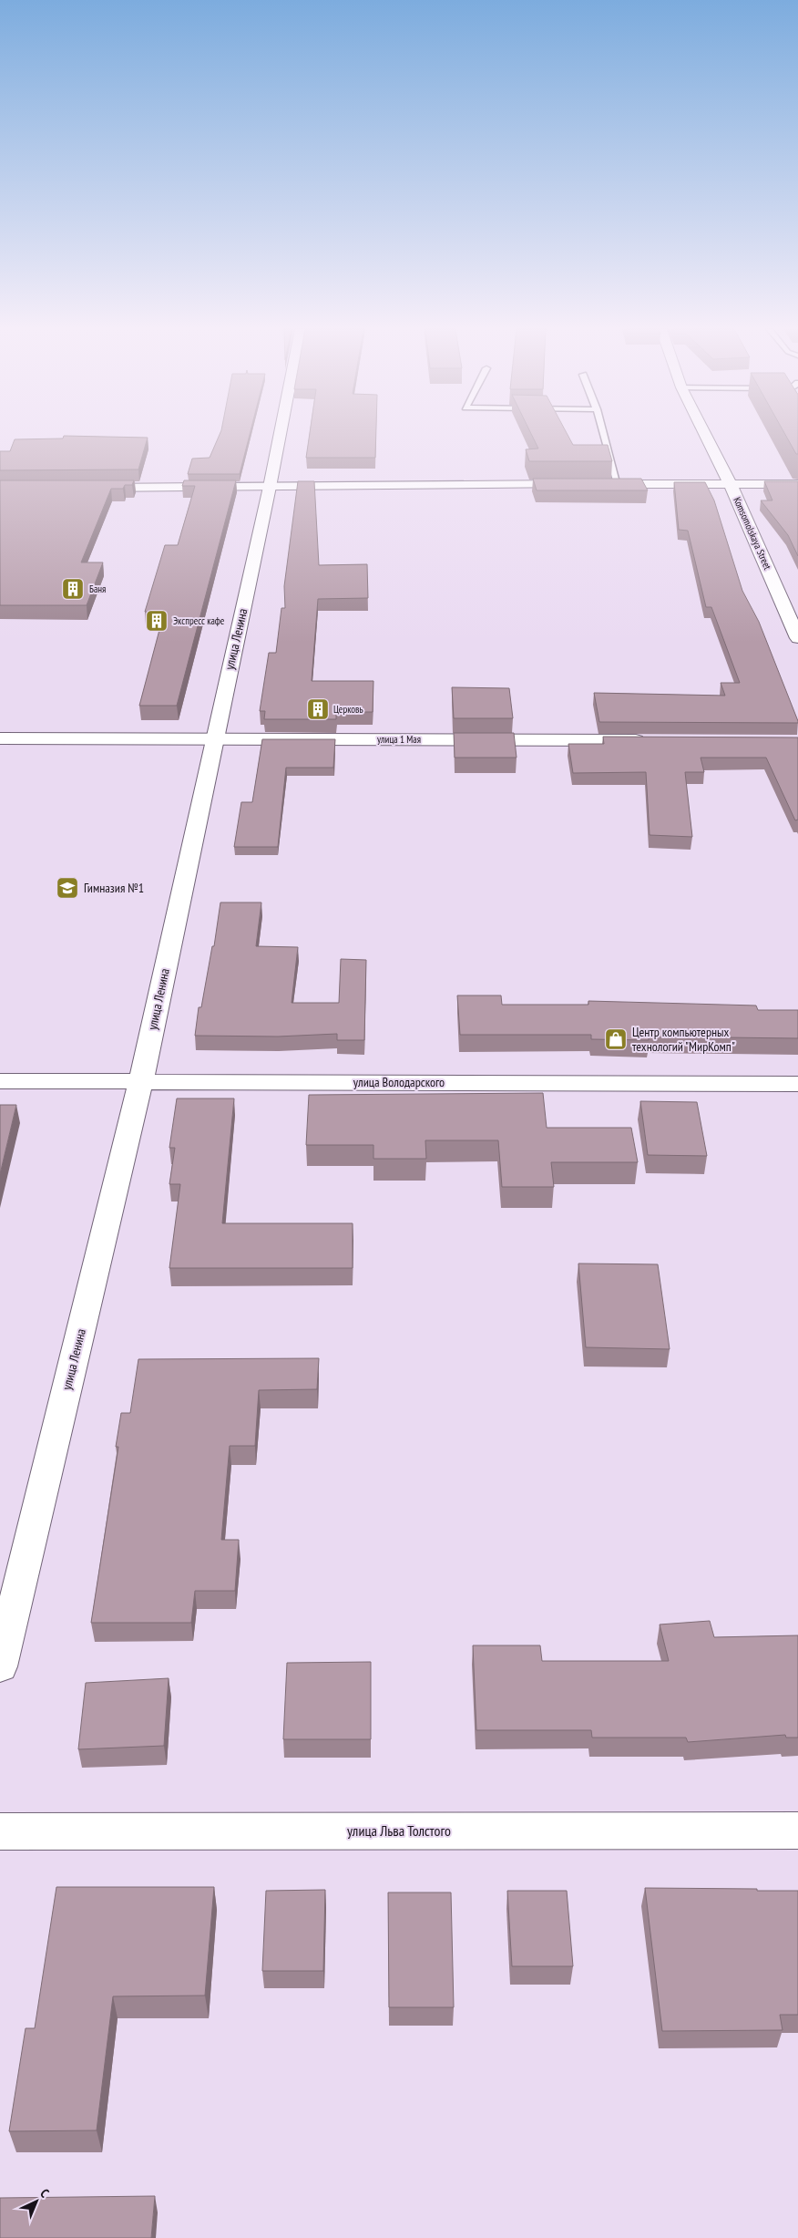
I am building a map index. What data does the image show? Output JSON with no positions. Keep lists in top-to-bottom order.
{
  "streets": {
    "street": [
      "Komsomolskaya Street",
      "улица Ленина",
      "улица 1 Мая",
      "улица Володарского",
      "улица Льва Толстого"
    ]
  },
  "crossings": [
    ["улица Ленина", "улица 1 Мая"],
    ["улица Ленина", "улица Володарского"]
  ],
  "places": {
    "building": ["Баня", "Экспресс кафе", "Церковь"],
    "school or university": ["Гимназия №1"],
    "shop": ["Центр компьютерных технологий \"МирКомп\""]
  },
  "north": "top right"
}
